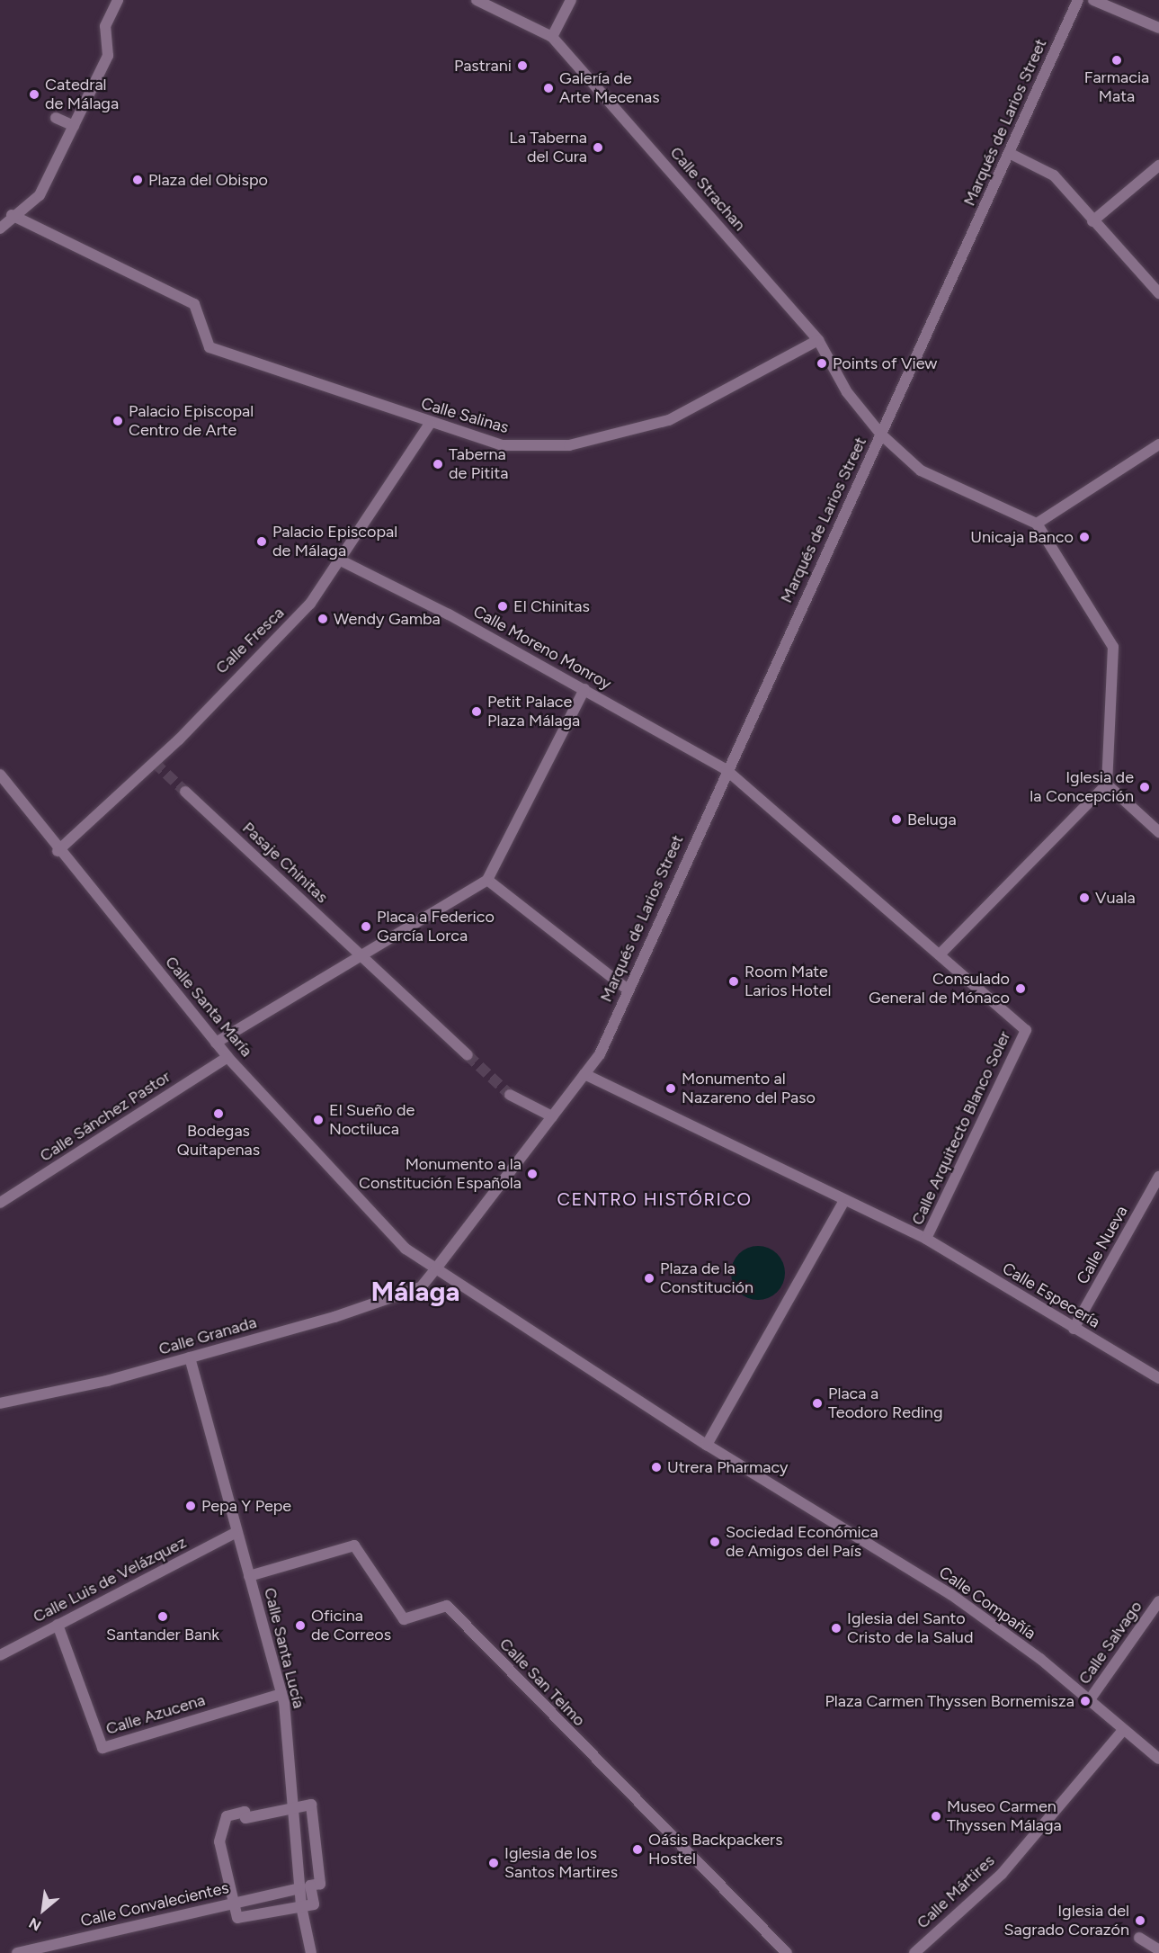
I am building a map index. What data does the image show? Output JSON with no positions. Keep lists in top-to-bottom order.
{
  "streets": {
    "street": [
      "Marqués de Larios Street",
      "Calle Strachan",
      "Calle Salinas",
      "Calle Fresca",
      "Calle Moreno Monroy",
      "Pasaje Chinitas",
      "Calle Santa María",
      "Calle Sánchez Pastor",
      "Calle Arquitecto Blanco Soler",
      "Calle Nueva",
      "Calle Especería",
      "Calle Granada",
      "Calle Luis de Velázquez",
      "Calle Compañía",
      "Calle Salvago",
      "Calle Santa Lucía",
      "Calle San Telmo",
      "Calle Azucena",
      "Calle Mártires",
      "Calle Convalecientes"
    ]
  },
  "crossings": [
    ["Marqués de Larios Street", "Calle Strachan"],
    ["Marqués de Larios Street", "Calle Moreno Monroy"],
    ["Marqués de Larios Street", "Calle Santa María"],
    ["Marqués de Larios Street", "Calle Especería"],
    ["Marqués de Larios Street", "Calle Granada"],
    ["Calle Strachan", "Calle Salinas"],
    ["Calle Salinas", "Calle Fresca"],
    ["Calle Fresca", "Calle Moreno Monroy"],
    ["Calle Fresca", "Calle Santa María"],
    ["Calle Moreno Monroy", "Calle Arquitecto Blanco Soler"],
    ["Calle Santa María", "Calle Sánchez Pastor"],
    ["Calle Santa María", "Calle Compañía"],
    ["Calle Arquitecto Blanco Soler", "Calle Especería"],
    ["Calle Nueva", "Calle Especería"],
    ["Calle Granada", "Calle Santa Lucía"],
    ["Calle Luis de Velázquez", "Calle Santa Lucía"],
    ["Calle Luis de Velázquez", "Calle Azucena"],
    ["Calle Compañía", "Calle Salvago"],
    ["Calle Compañía", "Calle Mártires"],
    ["Calle Santa Lucía", "Calle San Telmo"],
    ["Calle Santa Lucía", "Calle Azucena"],
    ["Calle Santa Lucía", "Calle Convalecientes"]
  ],
  "districts": ["CENTRO HISTÓRICO", "Málaga"],
  "places": [
    "Farmacia Mata",
    "Pastrani",
    "Galería de Arte Mecenas",
    "Catedral de Málaga",
    "La Taberna del Cura",
    "Plaza del Obispo",
    "Points of View",
    "Palacio Episcopal Centro de Arte",
    "Taberna de Pitita",
    "Unicaja Banco",
    "Palacio Episcopal de Málaga",
    "El Chinitas",
    "Wendy Gamba",
    "Petit Palace Plaza Málaga",
    "Iglesia de la Concepción",
    "Beluga",
    "Vuala",
    "Placa a Federico García Lorca",
    "Room Mate Larios Hotel",
    "Consulado General de Mónaco",
    "Monumento al Nazareno del Paso",
    "Bodegas Quitapenas",
    "El Sueño de Noctiluca",
    "Monumento a la Constitución Española",
    "Plaza de la Constitución",
    "Placa a Teodoro Reding",
    "Utrera Pharmacy",
    "Pepa Y Pepe",
    "Sociedad Económica de Amigos del País",
    "Santander Bank",
    "Oficina de Correos",
    "Iglesia del Santo Cristo de la Salud",
    "Plaza Carmen Thyssen Bornemisza",
    "Museo Carmen Thyssen Málaga",
    "Oásis Backpackers Hostel",
    "Iglesia de los Santos Martires",
    "Iglesia del Sagrado Corazón"
  ],
  "north": "bottom left"
}
